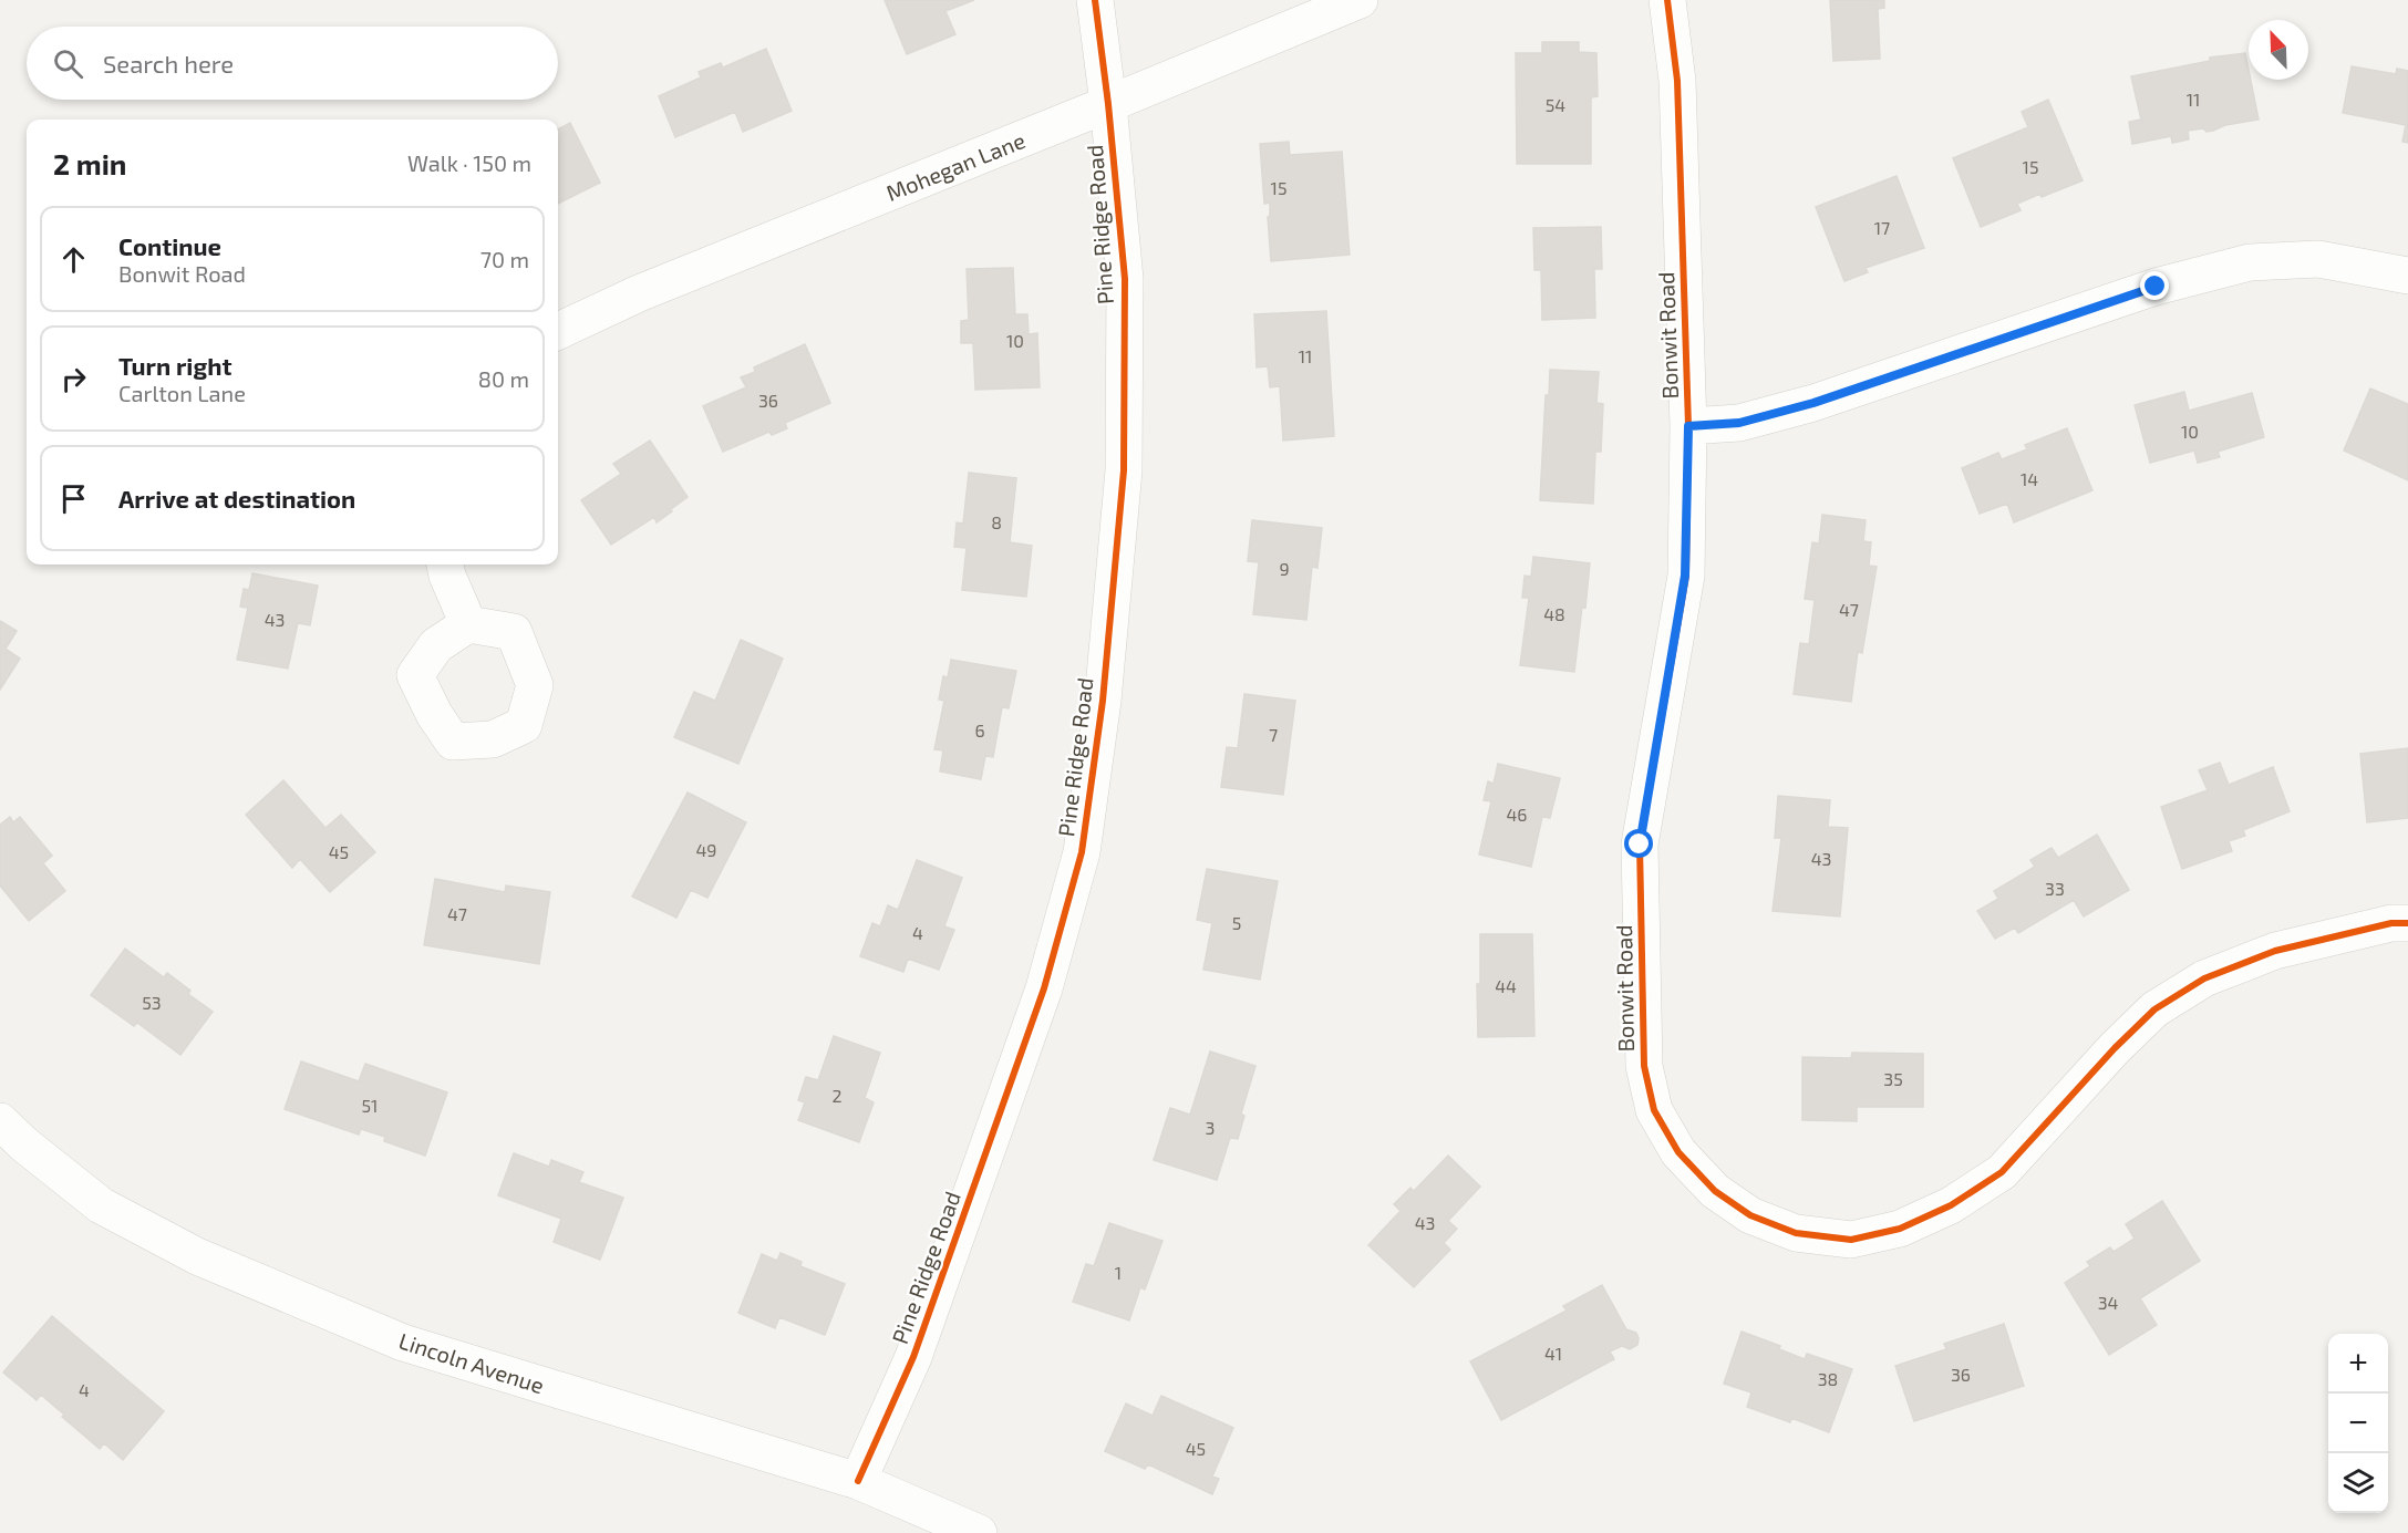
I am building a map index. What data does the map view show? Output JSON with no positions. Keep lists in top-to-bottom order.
{
  "streets": {
    "street": [
      "Mohegan Lane",
      "Pine Ridge Road",
      "Bonwit Road",
      "Lincoln Avenue"
    ]
  },
  "crossings": [
    ["Mohegan Lane", "Pine Ridge Road"],
    ["Pine Ridge Road", "Lincoln Avenue"]
  ],
  "house_numbers": [
    "11",
    "54",
    "15",
    "15",
    "17",
    "10",
    "11",
    "36",
    "10",
    "14",
    "8",
    "9",
    "47",
    "48",
    "43",
    "6",
    "7",
    "46",
    "49",
    "45",
    "43",
    "33",
    "47",
    "5",
    "4",
    "44",
    "53",
    "35",
    "2",
    "51",
    "3",
    "43",
    "1",
    "34",
    "41",
    "36",
    "38",
    "4",
    "45"
  ],
  "north": "top left",
  "page": {
    "search": "Search here",
    "heading": ["2 min", "Walk · 150 m"],
    "list": [
      ["Continue", "Bonwit Road", "70 m"],
      ["Turn right", "Carlton Lane", "80 m"],
      "Arrive at destination"
    ],
    "map_buttons": ["+", "−"]
  }
}
